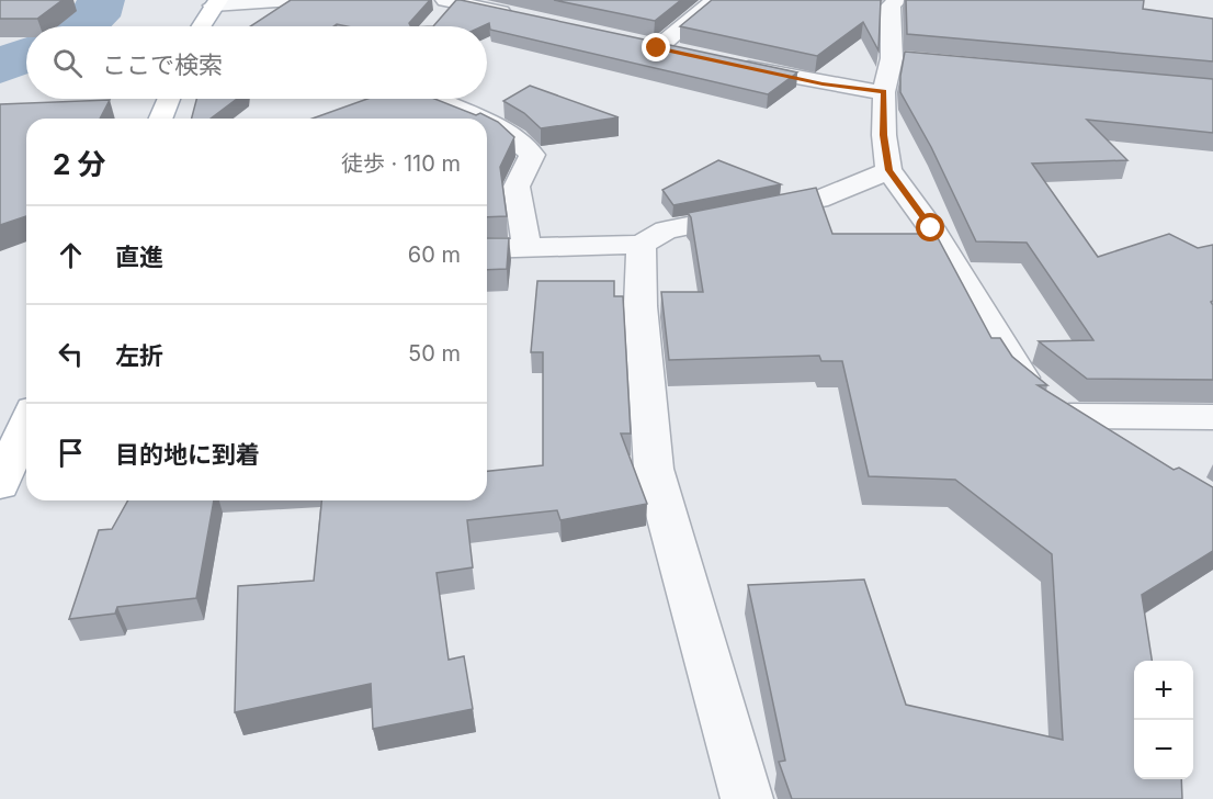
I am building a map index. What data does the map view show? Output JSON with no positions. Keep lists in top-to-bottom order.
{
  "page": {
    "search": "ここで検索",
    "heading": ["2 分", "徒歩 · 110 m"],
    "list": [
      ["直進", "60 m"],
      ["左折", "50 m"],
      "目的地に到着"
    ],
    "map_buttons": ["+", "−"]
  }
}
